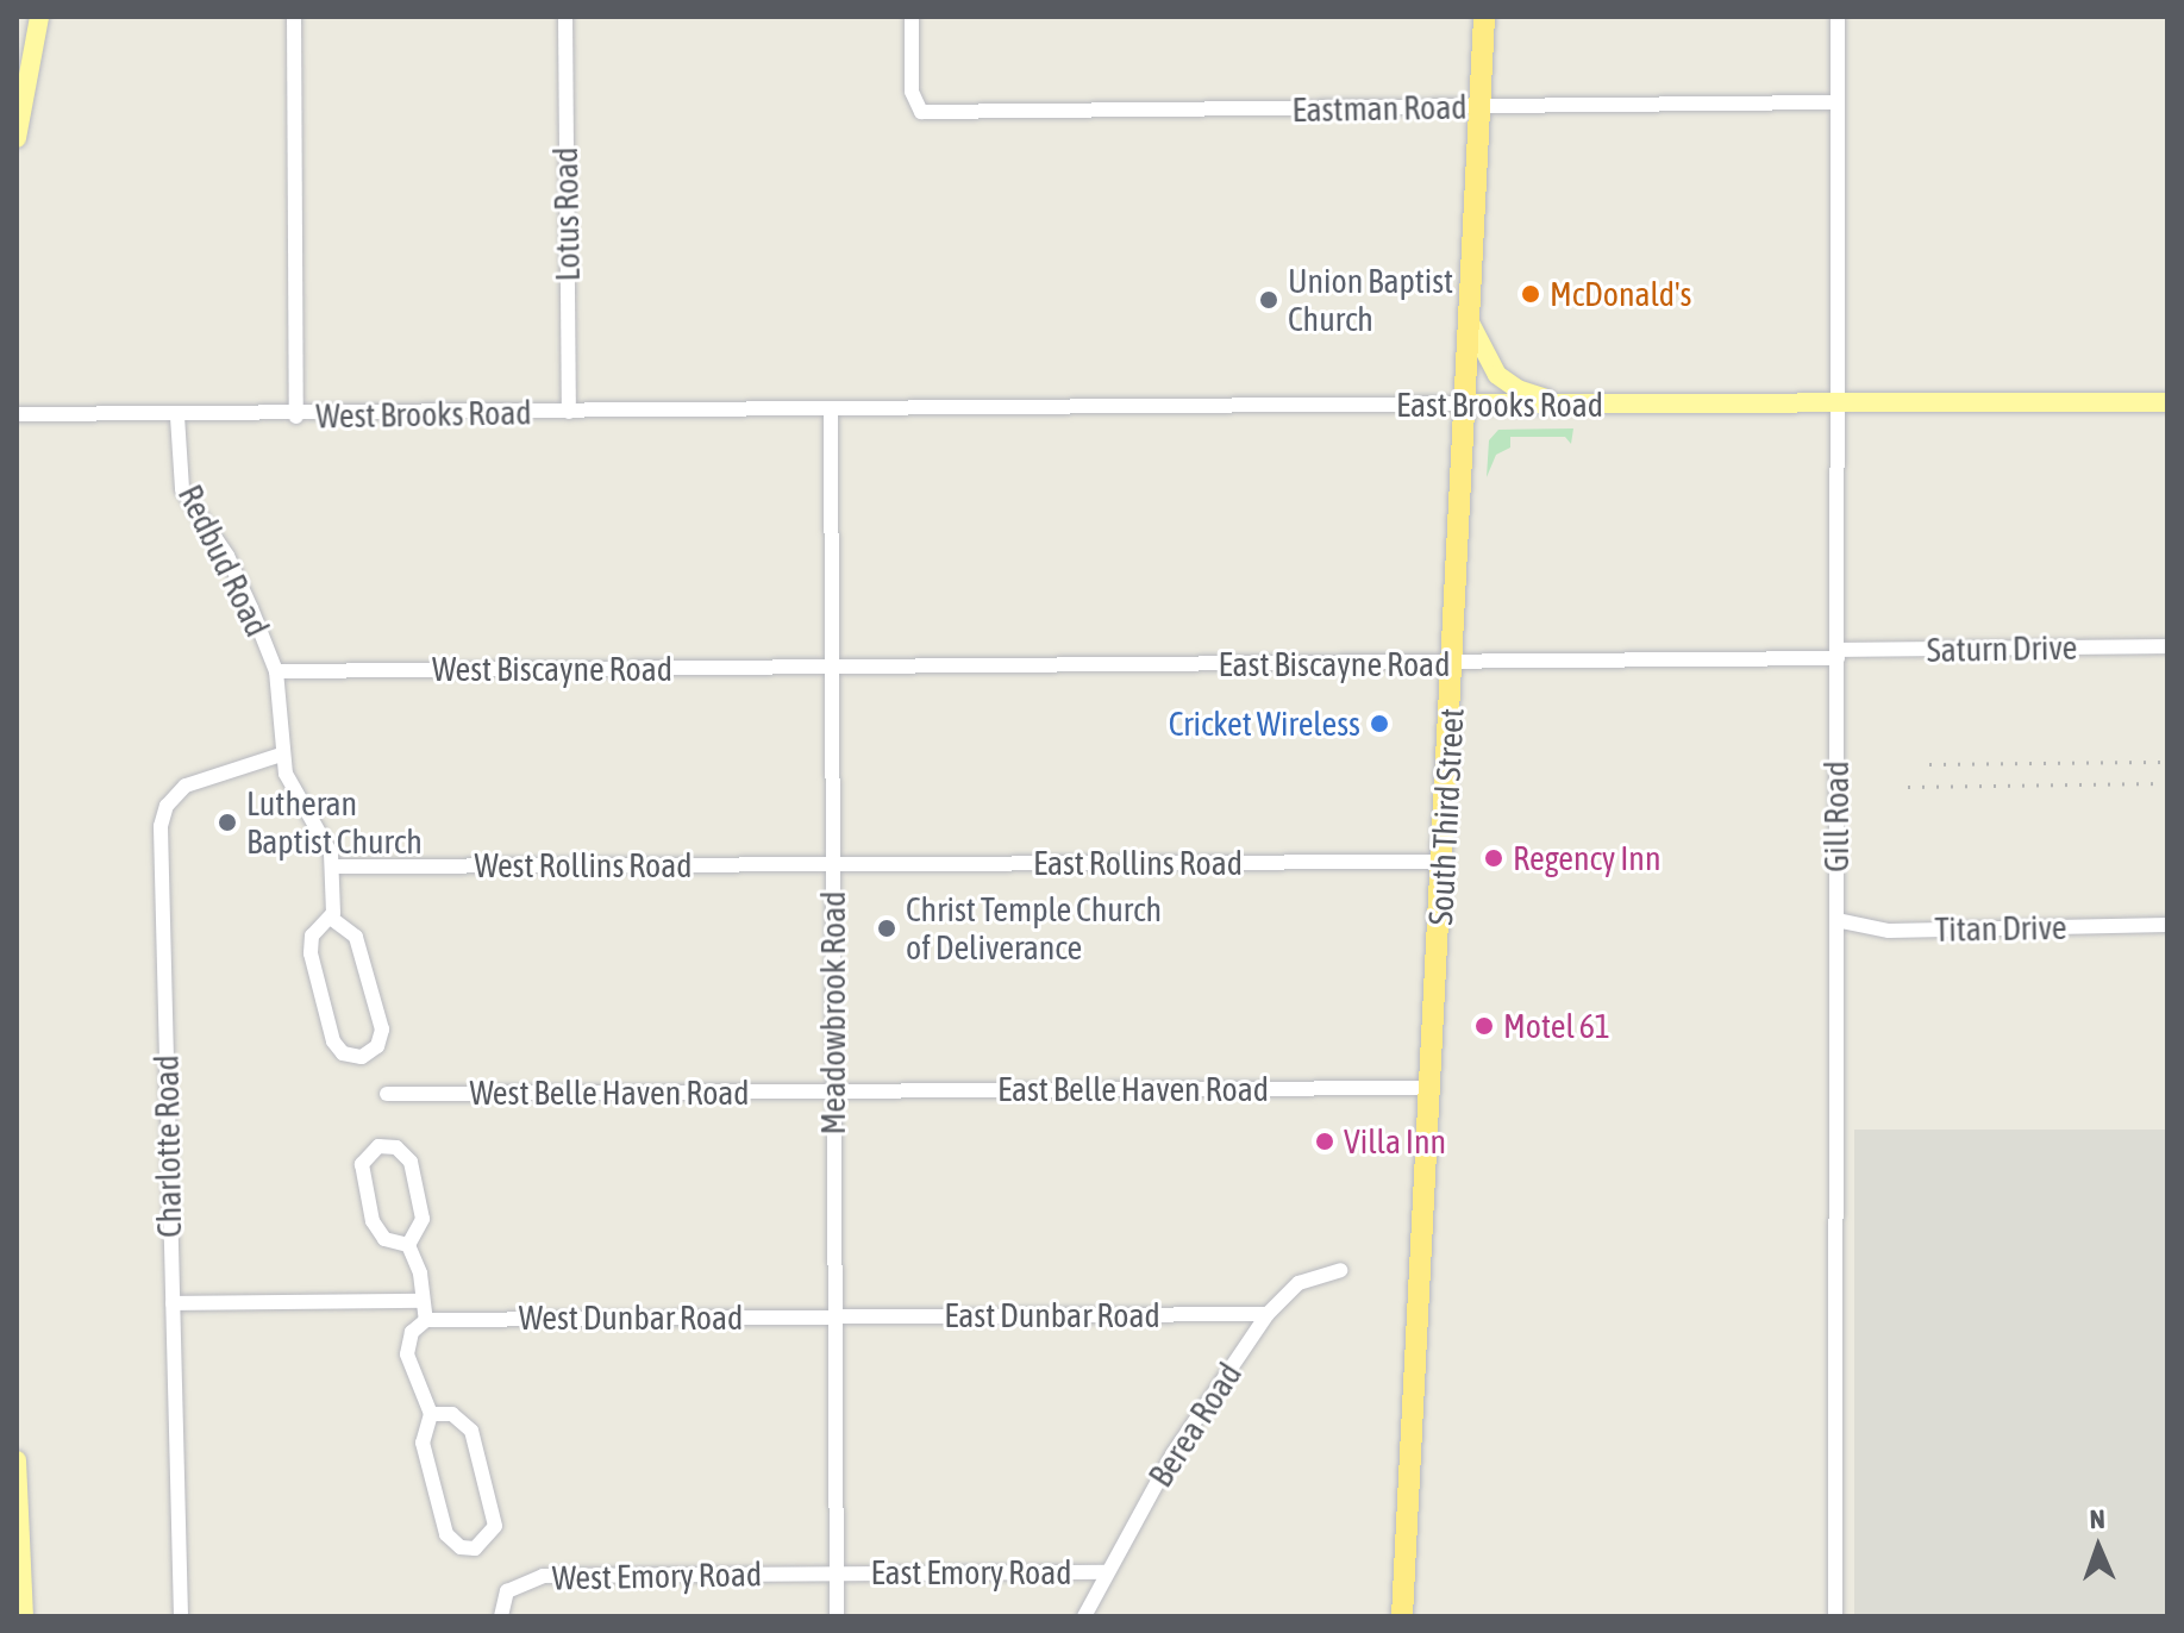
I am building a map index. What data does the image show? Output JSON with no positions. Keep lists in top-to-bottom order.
{
  "streets": {
    "highway": ["South Third Street"],
    "main road": ["East Brooks Road"],
    "street": [
      "Eastman Road",
      "Lotus Road",
      "West Brooks Road",
      "Redbud Road",
      "Saturn Drive",
      "East Biscayne Road",
      "West Biscayne Road",
      "Gill Road",
      "East Rollins Road",
      "West Rollins Road",
      "Titan Drive",
      "Meadowbrook Road",
      "East Belle Haven Road",
      "West Belle Haven Road",
      "Charlotte Road",
      "East Dunbar Road",
      "West Dunbar Road",
      "Berea Road",
      "East Emory Road",
      "West Emory Road"
    ]
  },
  "crossings": [
    ["Eastman Road", "South Third Street"],
    ["Eastman Road", "Gill Road"],
    ["Lotus Road", "West Brooks Road"],
    ["East Brooks Road", "West Brooks Road"],
    ["East Brooks Road", "South Third Street"],
    ["East Brooks Road", "Gill Road"],
    ["East Brooks Road", "Meadowbrook Road"],
    ["West Brooks Road", "Redbud Road"],
    ["West Brooks Road", "Meadowbrook Road"],
    ["Redbud Road", "West Biscayne Road"],
    ["Redbud Road", "West Rollins Road"],
    ["Redbud Road", "Charlotte Road"],
    ["Saturn Drive", "East Biscayne Road"],
    ["Saturn Drive", "Gill Road"],
    ["East Biscayne Road", "West Biscayne Road"],
    ["East Biscayne Road", "South Third Street"],
    ["East Biscayne Road", "Gill Road"],
    ["East Biscayne Road", "Meadowbrook Road"],
    ["West Biscayne Road", "Meadowbrook Road"],
    ["South Third Street", "East Rollins Road"],
    ["South Third Street", "East Belle Haven Road"],
    ["Gill Road", "Titan Drive"],
    ["East Rollins Road", "West Rollins Road"],
    ["East Rollins Road", "Meadowbrook Road"],
    ["West Rollins Road", "Meadowbrook Road"],
    ["Meadowbrook Road", "East Belle Haven Road"],
    ["Meadowbrook Road", "West Belle Haven Road"],
    ["Meadowbrook Road", "East Dunbar Road"],
    ["Meadowbrook Road", "West Dunbar Road"],
    ["Meadowbrook Road", "East Emory Road"],
    ["Meadowbrook Road", "West Emory Road"],
    ["East Belle Haven Road", "West Belle Haven Road"],
    ["East Dunbar Road", "West Dunbar Road"],
    ["East Dunbar Road", "Berea Road"],
    ["Berea Road", "East Emory Road"],
    ["East Emory Road", "West Emory Road"]
  ],
  "places": [
    "McDonald's",
    "Union Baptist Church",
    "Cricket Wireless",
    "Lutheran Baptist Church",
    "Regency Inn",
    "Christ Temple Church of Deliverance",
    "Motel 61",
    "Villa Inn"
  ],
  "north": "top"
}
